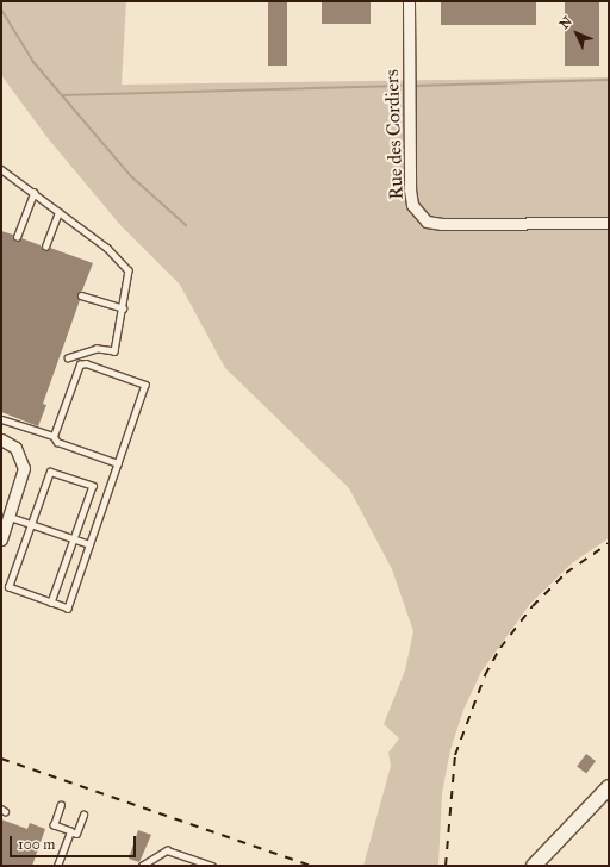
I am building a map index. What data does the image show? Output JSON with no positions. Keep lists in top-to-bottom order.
{
  "streets": {
    "street": ["Rue des Cordiers"]
  },
  "scale_bar": "100 m",
  "north": "top left"
}
